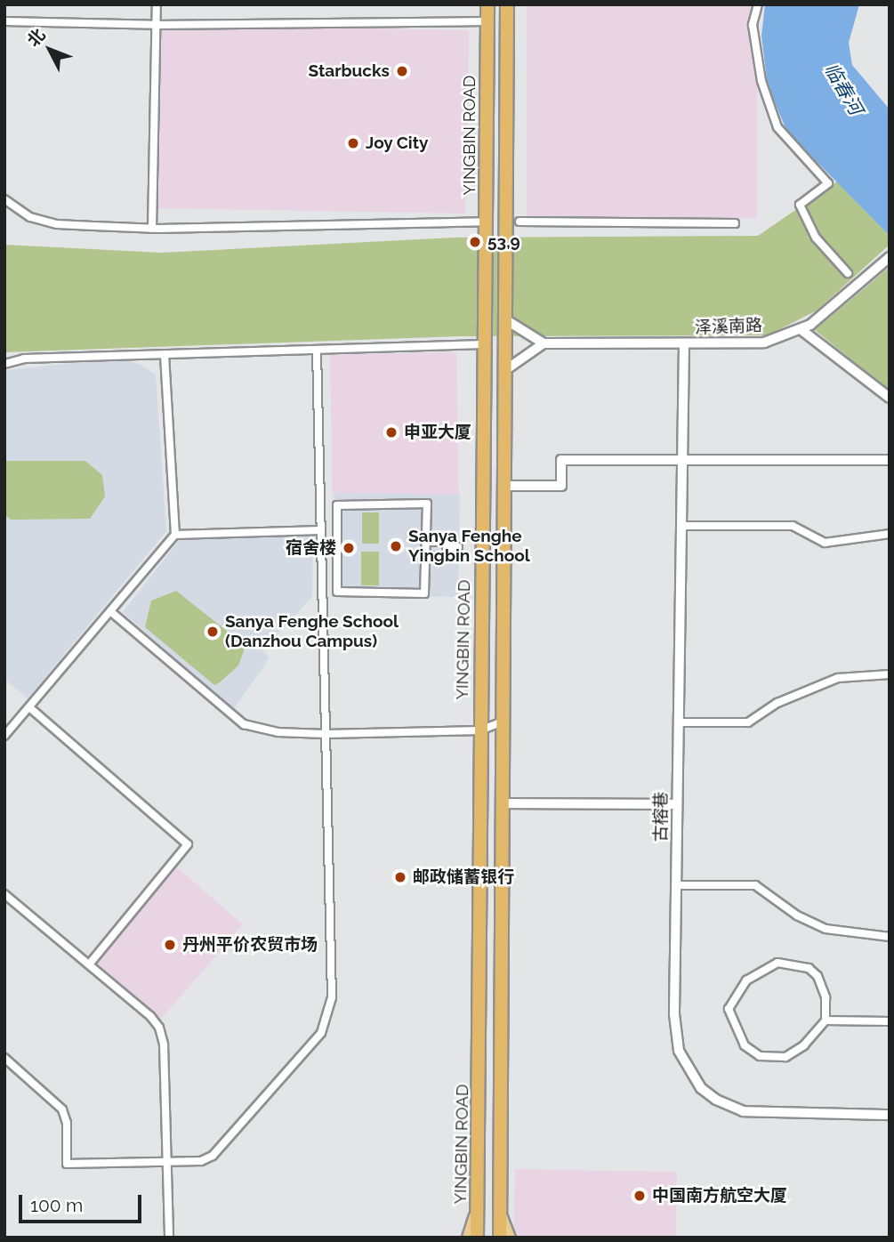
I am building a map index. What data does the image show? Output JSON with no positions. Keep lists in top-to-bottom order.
{
  "streets": {
    "highway": ["YINGBIN ROAD"],
    "street": ["泽溪南路", "古榕巷"]
  },
  "crossings": [
    ["泽溪南路", "古榕巷"]
  ],
  "water": ["临春河"],
  "places": [
    "Starbucks",
    "Joy City",
    "53,9",
    "申亚大厦",
    "Sanya Fenghe Yingbin School",
    "宿舍楼",
    "Sanya Fenghe School (Danzhou Campus)",
    "邮政储蓄银行",
    "丹州平价农贸市场",
    "中国南方航空大厦"
  ],
  "scale_bar": "100 m",
  "north": "top left"
}
